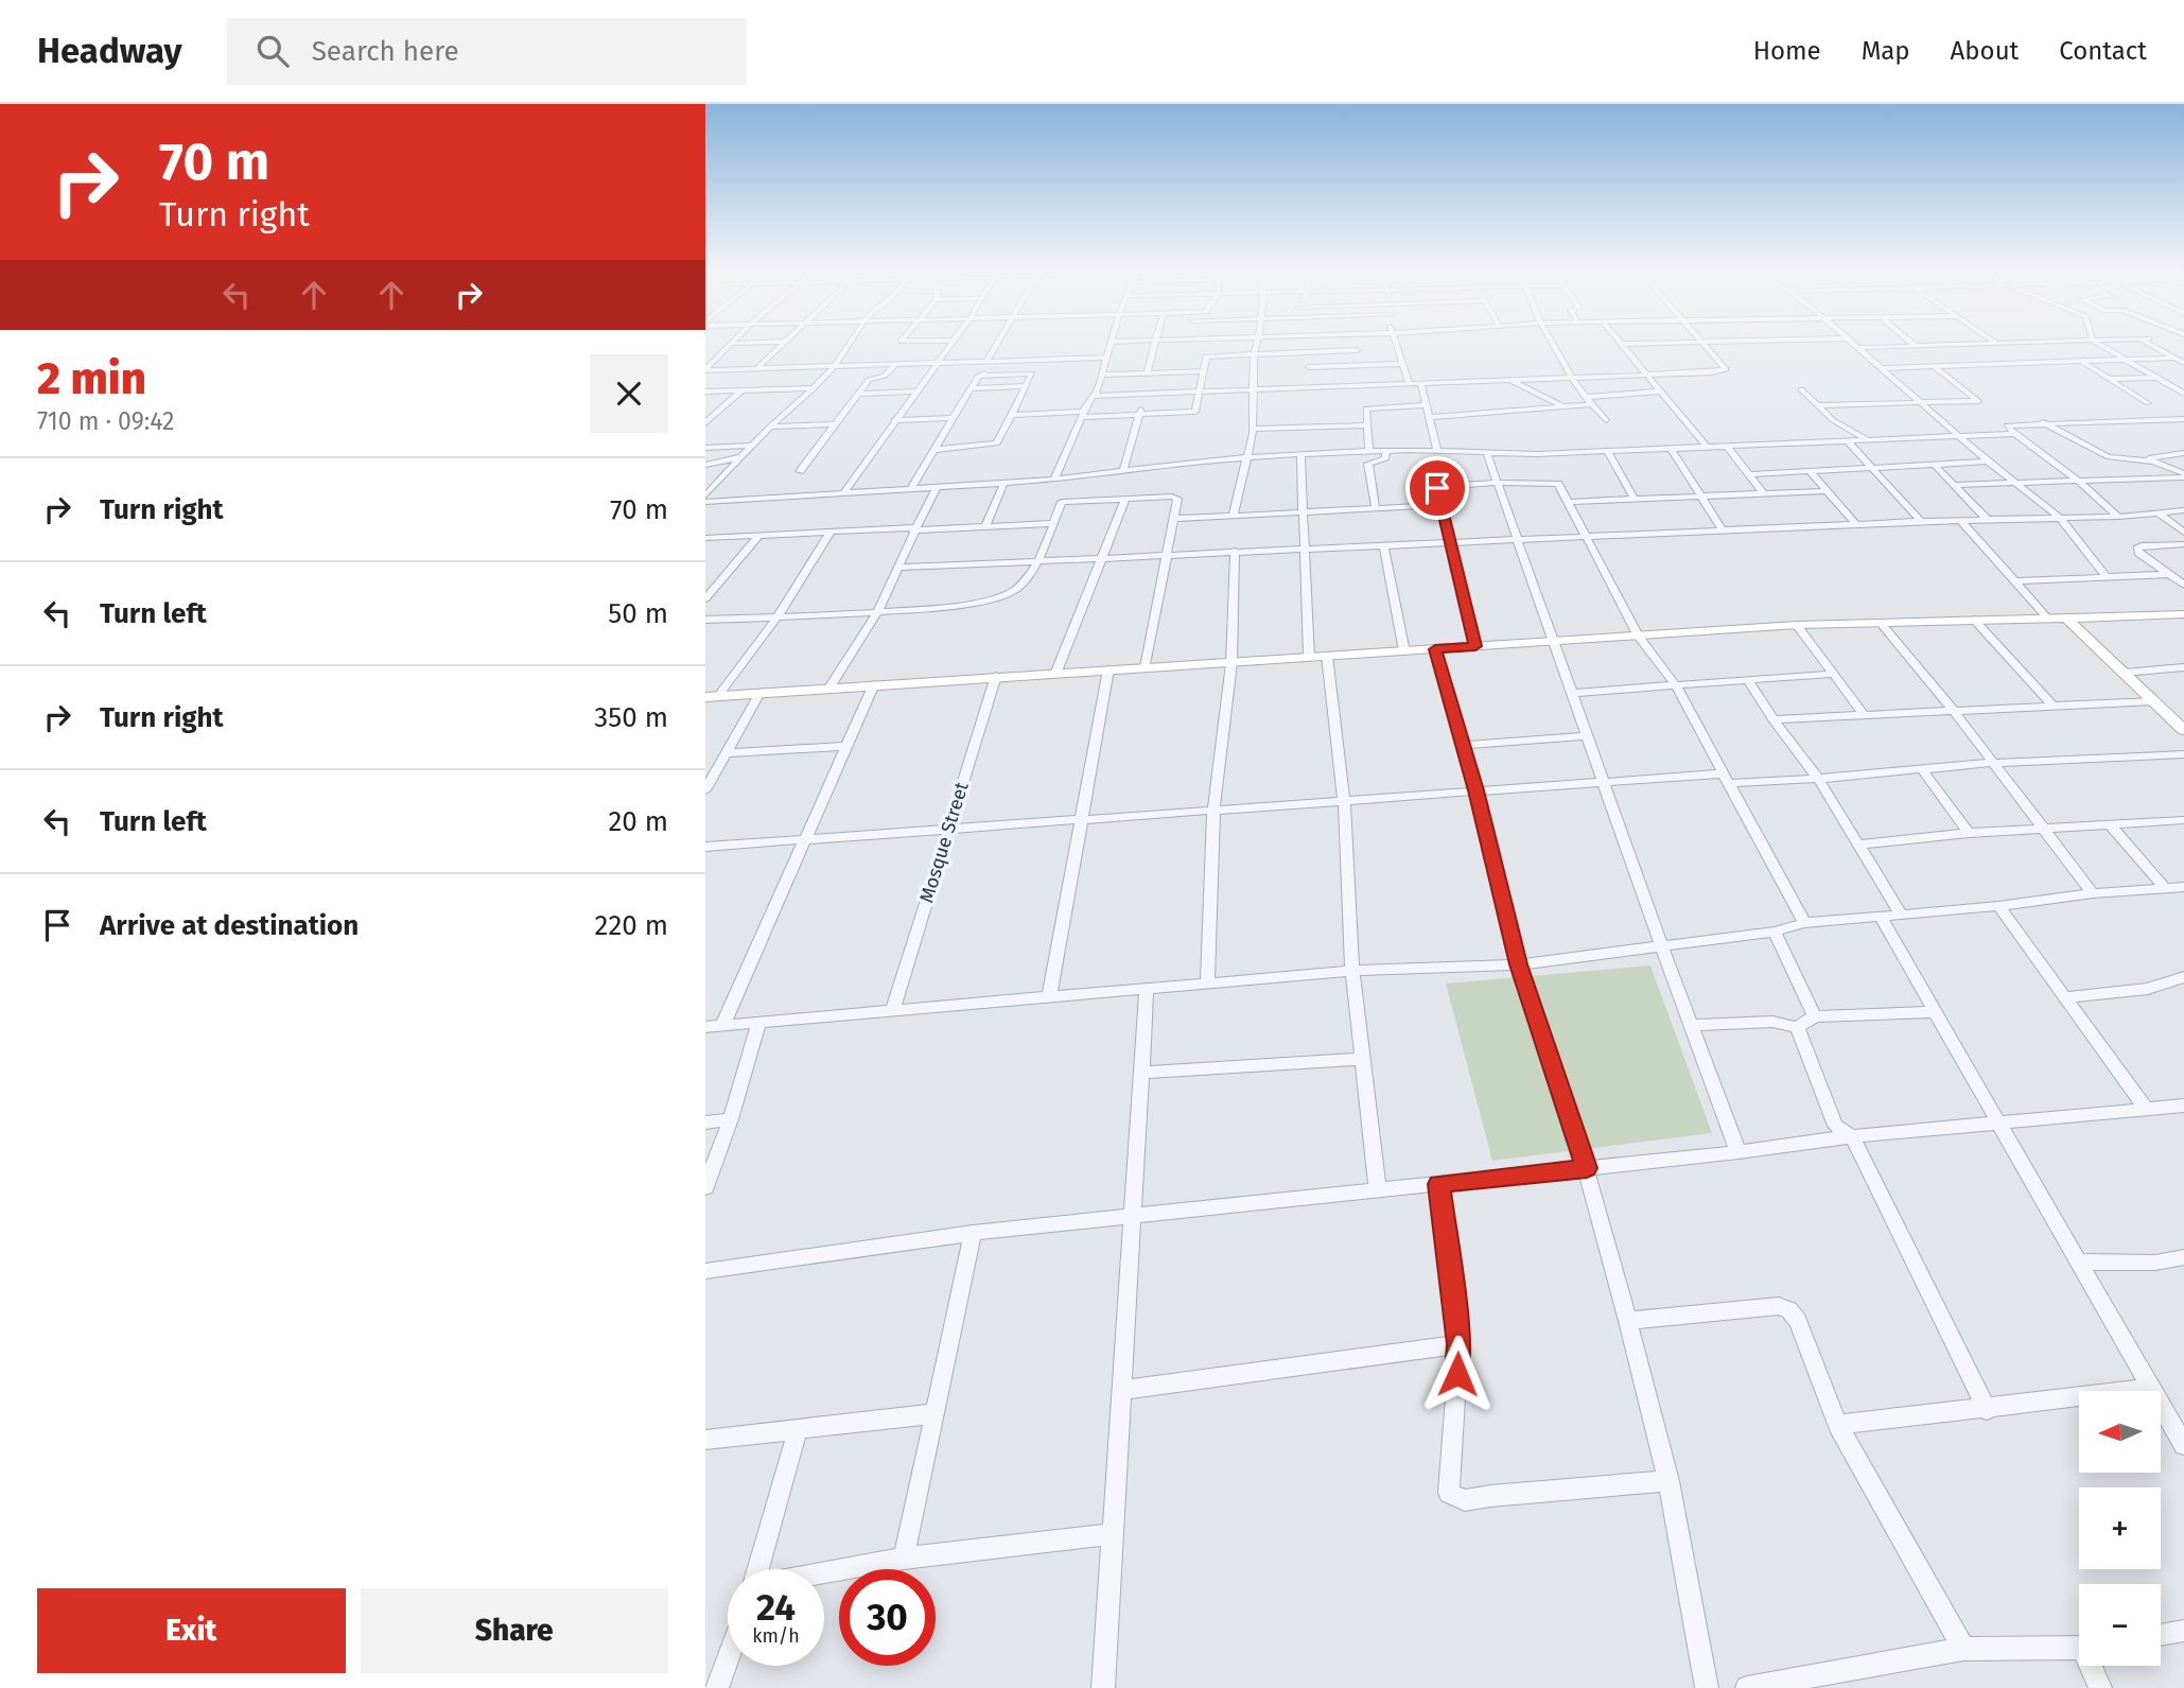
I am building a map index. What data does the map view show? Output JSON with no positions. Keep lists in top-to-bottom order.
{
  "streets": {
    "street": ["Mosque Street"]
  },
  "north": "left",
  "page": {
    "header": "Headway",
    "search": "Search here",
    "nav": [
      "Home",
      "Map",
      "About",
      "Contact"
    ],
    "turn": ["70 m", "Turn right"],
    "heading": ["2 min", "710 m · 09:42"],
    "list": [
      {
        "name": "Turn right",
        "value": "70 m"
      },
      {
        "name": "Turn left",
        "value": "50 m"
      },
      {
        "name": "Turn right",
        "value": "350 m"
      },
      {
        "name": "Turn left",
        "value": "20 m"
      },
      {
        "name": "Arrive at destination",
        "value": "220 m"
      }
    ],
    "map_buttons": ["+", "−"],
    "speed": "24 km/h",
    "limit": "30",
    "buttons": ["Exit", "Share"]
  }
}
